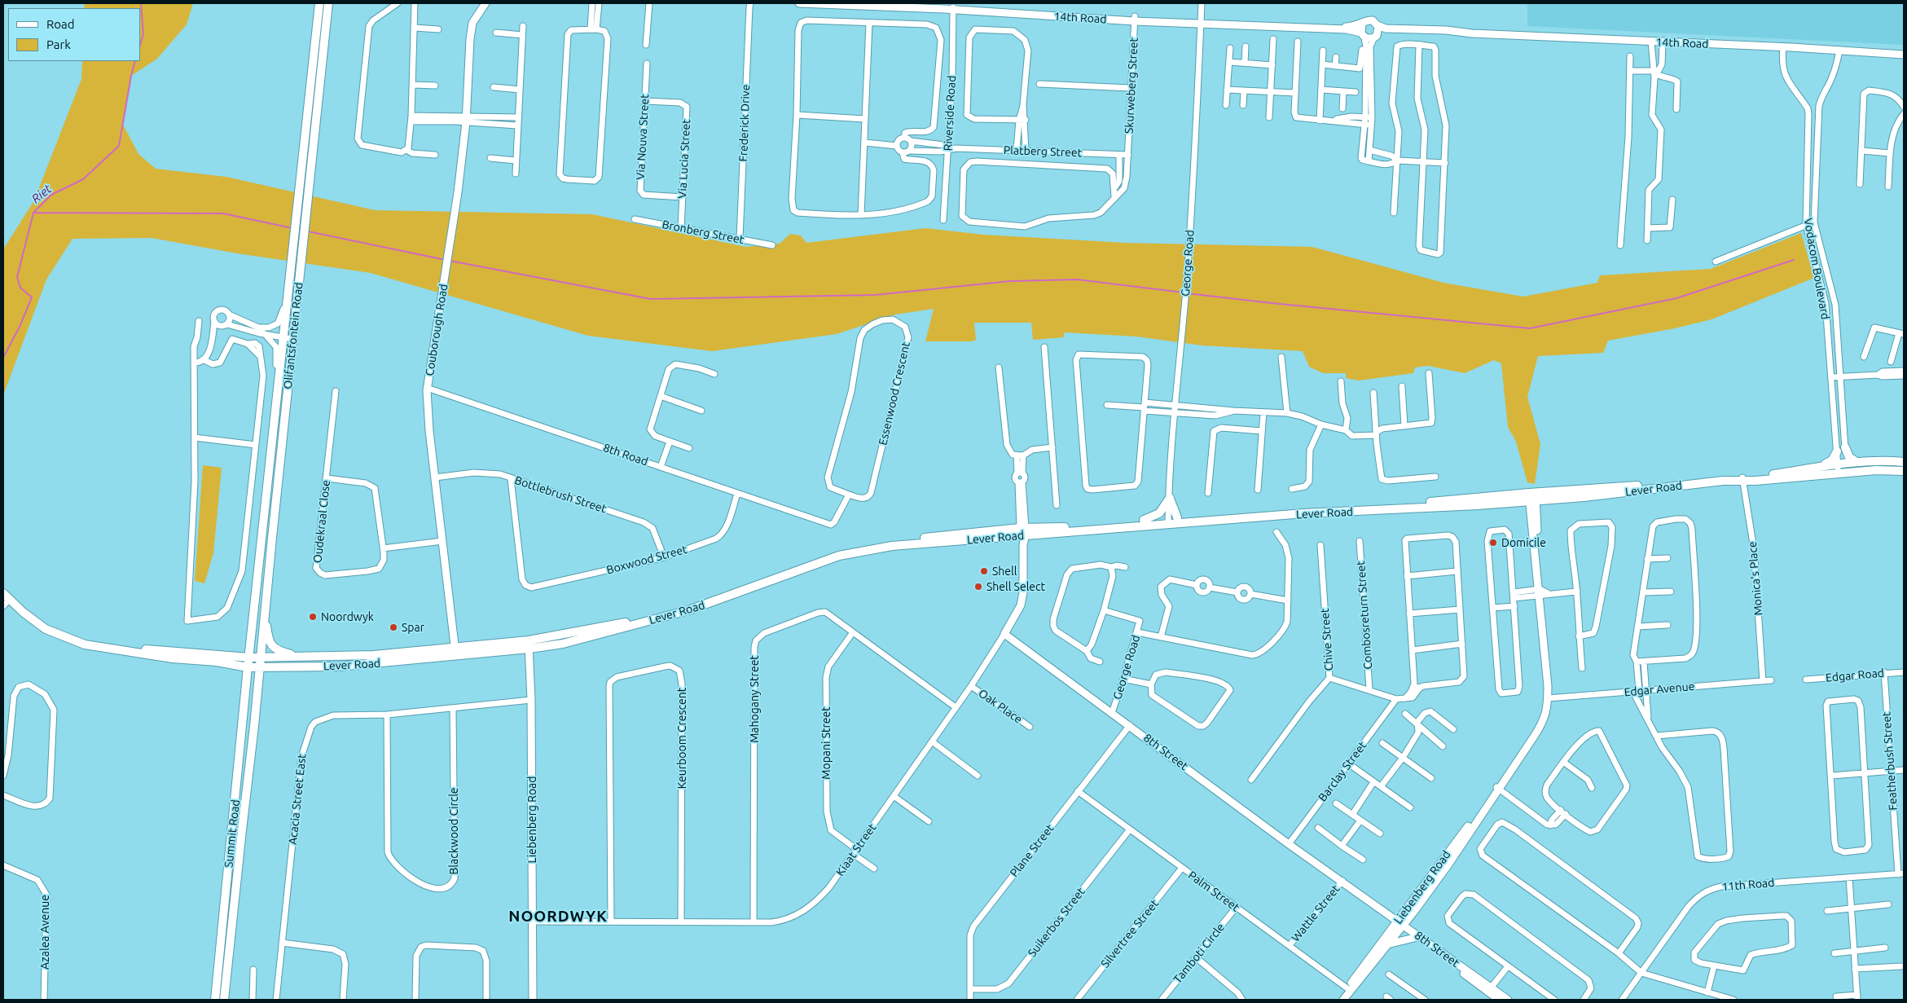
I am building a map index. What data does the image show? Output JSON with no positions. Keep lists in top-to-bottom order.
{
  "streets": {
    "main road": ["Olifantsfontein Road", "Lever Road", "Summit Road"],
    "street": [
      "14th Road",
      "Skurweberg Street",
      "Riverside Road",
      "Frederick Drive",
      "Via Nouva Street",
      "Platberg Street",
      "Via Lucia Street",
      "Bronberg Street",
      "George Road",
      "Vodacom Boulevard",
      "Couborough Road",
      "Essenwood Crescent",
      "8th Road",
      "Bottlebrush Street",
      "Oudekraal Close",
      "Boxwood Street",
      "Monica's Place",
      "Combosreturn Street",
      "Chive Street",
      "Edgar Road",
      "Edgar Avenue",
      "Mahogany Street",
      "Oak Place",
      "Keurboom Crescent",
      "Mopani Street",
      "8th Street",
      "Featherbush Street",
      "Barclay Street",
      "Acacia Street East",
      "Liebenberg Road",
      "Blackwood Circle",
      "Kiaat Street",
      "Plane Street",
      "11th Road",
      "Palm Street",
      "Wattle Street",
      "Suikerbos Street",
      "Azalea Avenue",
      "Silvertree Street",
      "Tamboti Circle"
    ]
  },
  "crossings": [
    ["14th Road", "Skurweberg Street"],
    ["14th Road", "Riverside Road"],
    ["14th Road", "George Road"],
    ["14th Road", "Vodacom Boulevard"],
    ["Skurweberg Street", "Platberg Street"],
    ["Riverside Road", "Platberg Street"],
    ["Frederick Drive", "Bronberg Street"],
    ["Via Nouva Street", "Via Lucia Street"],
    ["Via Lucia Street", "Bronberg Street"],
    ["George Road", "Lever Road"],
    ["George Road", "8th Street"],
    ["Vodacom Boulevard", "Lever Road"],
    ["Couborough Road", "8th Road"],
    ["Couborough Road", "Lever Road"],
    ["Couborough Road", "Bottlebrush Street"],
    ["Olifantsfontein Road", "Lever Road"],
    ["Olifantsfontein Road", "Summit Road"],
    ["Essenwood Crescent", "8th Road"],
    ["8th Road", "Boxwood Street"],
    ["Lever Road", "Monica's Place"],
    ["Lever Road", "Liebenberg Road"],
    ["Lever Road", "Summit Road"],
    ["Lever Road", "Kiaat Street"],
    ["Bottlebrush Street", "Boxwood Street"],
    ["Monica's Place", "Edgar Avenue"],
    ["Edgar Road", "Featherbush Street"],
    ["Edgar Avenue", "Liebenberg Road"],
    ["Mahogany Street", "Mopani Street"],
    ["Mahogany Street", "Kiaat Street"],
    ["Oak Place", "Kiaat Street"],
    ["Keurboom Crescent", "Kiaat Street"],
    ["Mopani Street", "Kiaat Street"],
    ["8th Street", "Barclay Street"],
    ["8th Street", "Liebenberg Road"],
    ["8th Street", "Kiaat Street"],
    ["8th Street", "Plane Street"],
    ["8th Street", "Wattle Street"],
    ["Featherbush Street", "11th Road"],
    ["Acacia Street East", "Liebenberg Road"],
    ["Acacia Street East", "Blackwood Circle"],
    ["Liebenberg Road", "Kiaat Street"],
    ["Liebenberg Road", "Palm Street"],
    ["Plane Street", "Palm Street"],
    ["Plane Street", "Suikerbos Street"],
    ["Palm Street", "Wattle Street"],
    ["Palm Street", "Suikerbos Street"],
    ["Palm Street", "Silvertree Street"],
    ["Palm Street", "Tamboti Circle"]
  ],
  "districts": ["NOORDWYK"],
  "water": ["Riet"],
  "places": [
    "Domicile",
    "Shell",
    "Shell Select",
    "Noordwyk",
    "Spar"
  ],
  "legend": ["Road", "Park"]
}
